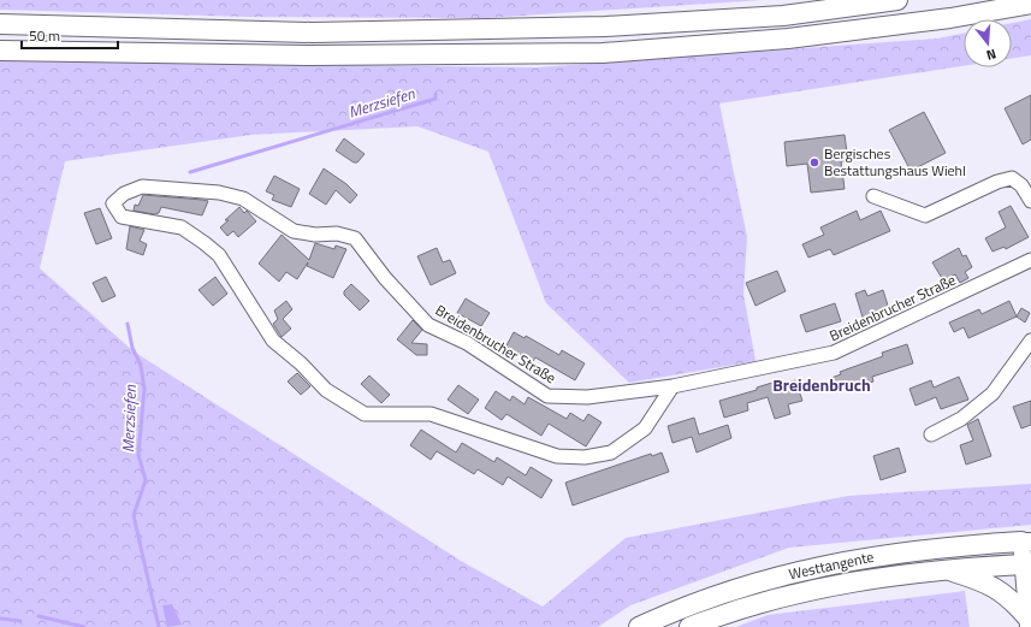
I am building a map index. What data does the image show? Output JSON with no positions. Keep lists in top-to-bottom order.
{
  "streets": {
    "highway": ["Westtangente"],
    "street": ["Breidenbrucher Straße"]
  },
  "districts": ["Breidenbruch"],
  "water": ["Merzsiefen"],
  "places": ["Bergisches Bestattungshaus Wiehl"],
  "scale_bar": "50 m",
  "north": "bottom"
}
